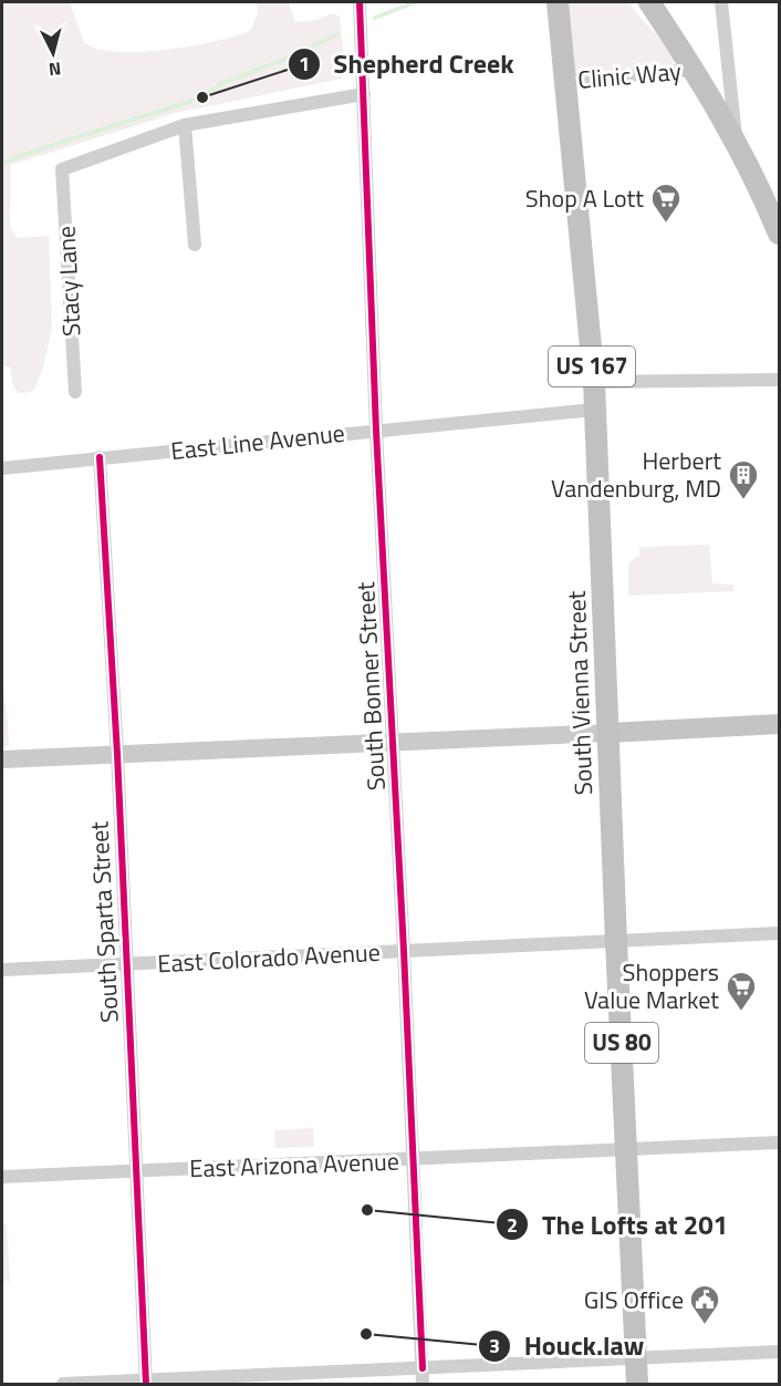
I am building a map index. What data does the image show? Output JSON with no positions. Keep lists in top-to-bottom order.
{
  "streets": {
    "highway": ["US 167", "South Vienna Street", "US 80"],
    "street": [
      "Clinic Way",
      "Stacy Lane",
      "East Line Avenue",
      "South Bonner Street",
      "South Sparta Street",
      "East Colorado Avenue",
      "East Arizona Avenue"
    ]
  },
  "crossings": [
    ["Clinic Way", "South Vienna Street"],
    ["East Line Avenue", "South Bonner Street"],
    ["East Line Avenue", "South Vienna Street"],
    ["East Line Avenue", "South Sparta Street"],
    ["South Bonner Street", "East Colorado Avenue"],
    ["South Bonner Street", "East Arizona Avenue"],
    ["South Vienna Street", "East Colorado Avenue"],
    ["South Vienna Street", "East Arizona Avenue"],
    ["South Sparta Street", "East Colorado Avenue"],
    ["South Sparta Street", "East Arizona Avenue"]
  ],
  "places": {
    "other": ["Shepherd Creek", "The Lofts at 201", "Houck.law"],
    "supermarket": ["Shop A Lott", "Shoppers Value Market"],
    "building": ["Herbert Vandenburg, MD"],
    "public building": ["GIS Office"]
  },
  "north": "bottom"
}
